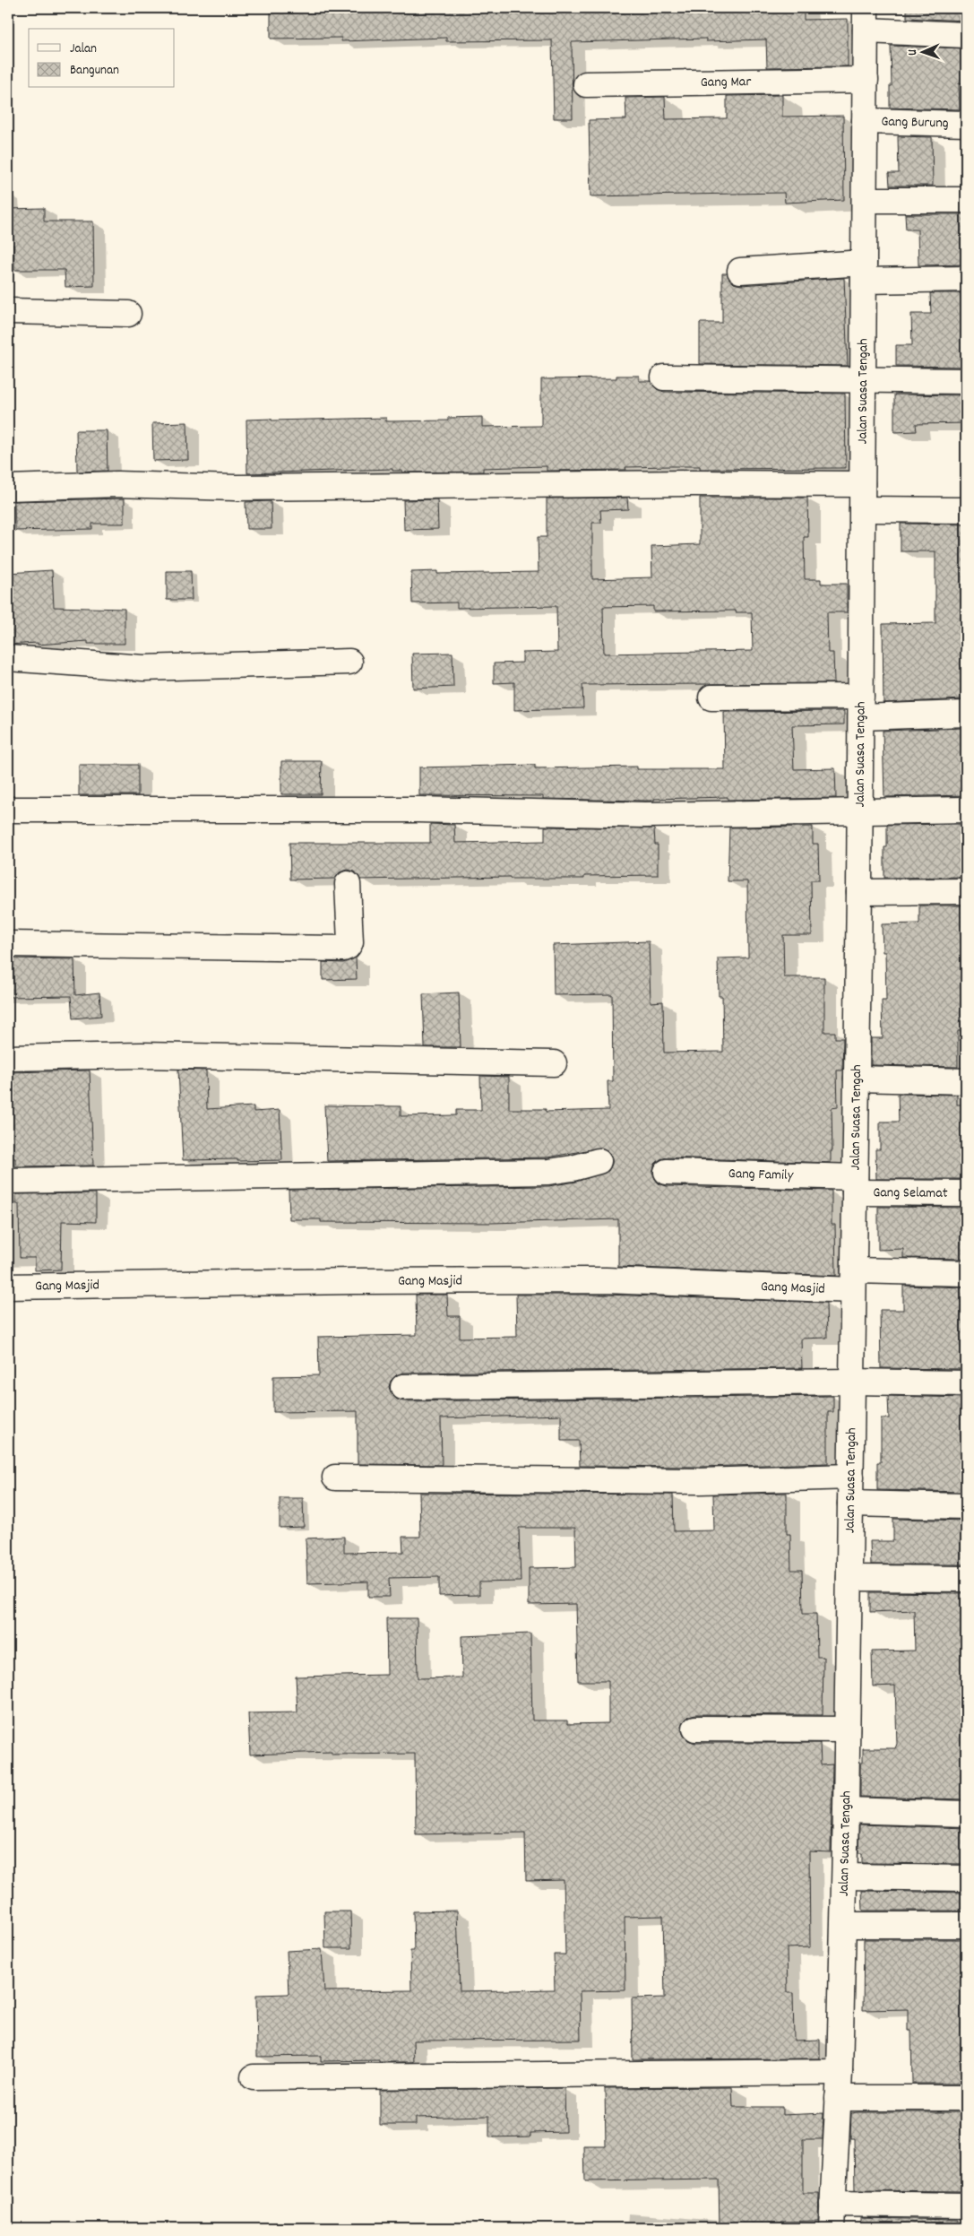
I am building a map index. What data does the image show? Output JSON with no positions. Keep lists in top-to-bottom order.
{
  "streets": {
    "street": [
      "Gang Mar",
      "Gang Burung",
      "Jalan Suasa Tengah",
      "Gang Family",
      "Gang Selamat",
      "Gang Masjid"
    ]
  },
  "crossings": [
    ["Gang Mar", "Jalan Suasa Tengah"],
    ["Gang Burung", "Jalan Suasa Tengah"],
    ["Jalan Suasa Tengah", "Gang Family"],
    ["Jalan Suasa Tengah", "Gang Selamat"],
    ["Jalan Suasa Tengah", "Gang Masjid"],
    ["Gang Family", "Gang Selamat"]
  ],
  "legend": ["Jalan", "Bangunan"],
  "north": "left"
}
